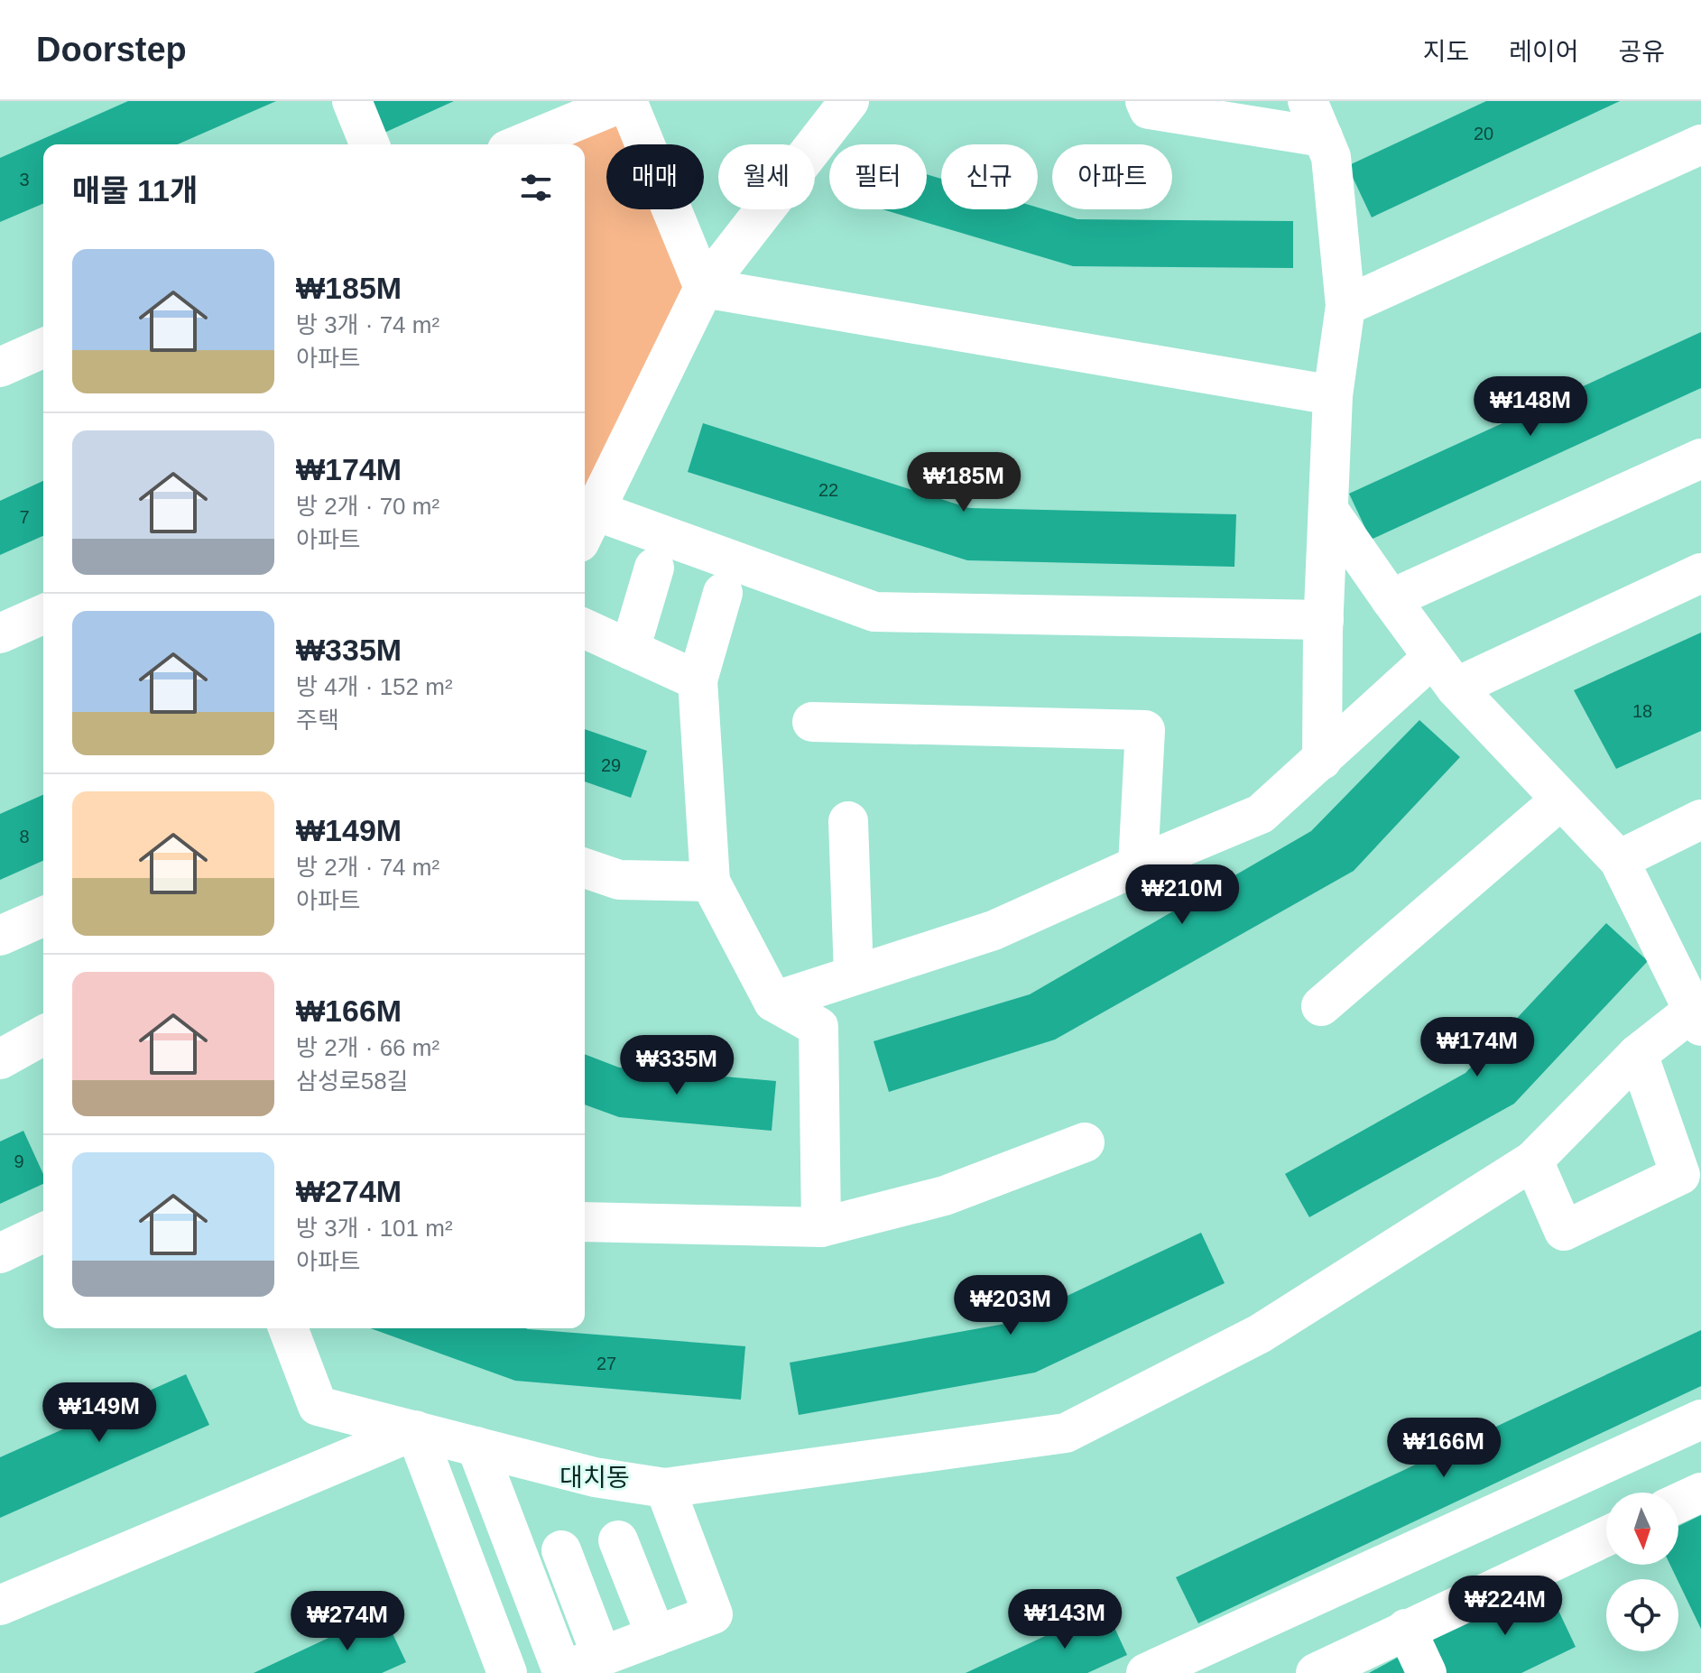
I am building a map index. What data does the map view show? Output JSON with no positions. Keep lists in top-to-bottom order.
{
  "districts": ["대치동"],
  "house_numbers": [
    "20",
    "3",
    "22",
    "7",
    "18",
    "29",
    "8",
    "9",
    "27"
  ],
  "north": "bottom",
  "page": {
    "header": "Doorstep",
    "nav": ["지도", "레이어", "공유"],
    "chip": [
      "매매",
      "월세",
      "필터",
      "신규",
      "아파트"
    ],
    "heading": "매물 11개",
    "list": [
      {
        "name": "₩185M",
        "note": "방 3개 · 74 m² · 아파트"
      },
      {
        "name": "₩174M",
        "note": "방 2개 · 70 m² · 아파트"
      },
      {
        "name": "₩335M",
        "note": "방 4개 · 152 m² · 주택"
      },
      {
        "name": "₩149M",
        "note": "방 2개 · 74 m² · 아파트"
      },
      {
        "name": "₩166M",
        "note": "방 2개 · 66 m² · 삼성로58길"
      },
      {
        "name": "₩274M",
        "note": "방 3개 · 101 m² · 아파트"
      }
    ],
    "price": [
      "₩148M",
      "₩185M",
      "₩210M",
      "₩174M",
      "₩335M",
      "₩203M",
      "₩149M",
      "₩166M",
      "₩224M",
      "₩143M",
      "₩274M"
    ]
  }
}
